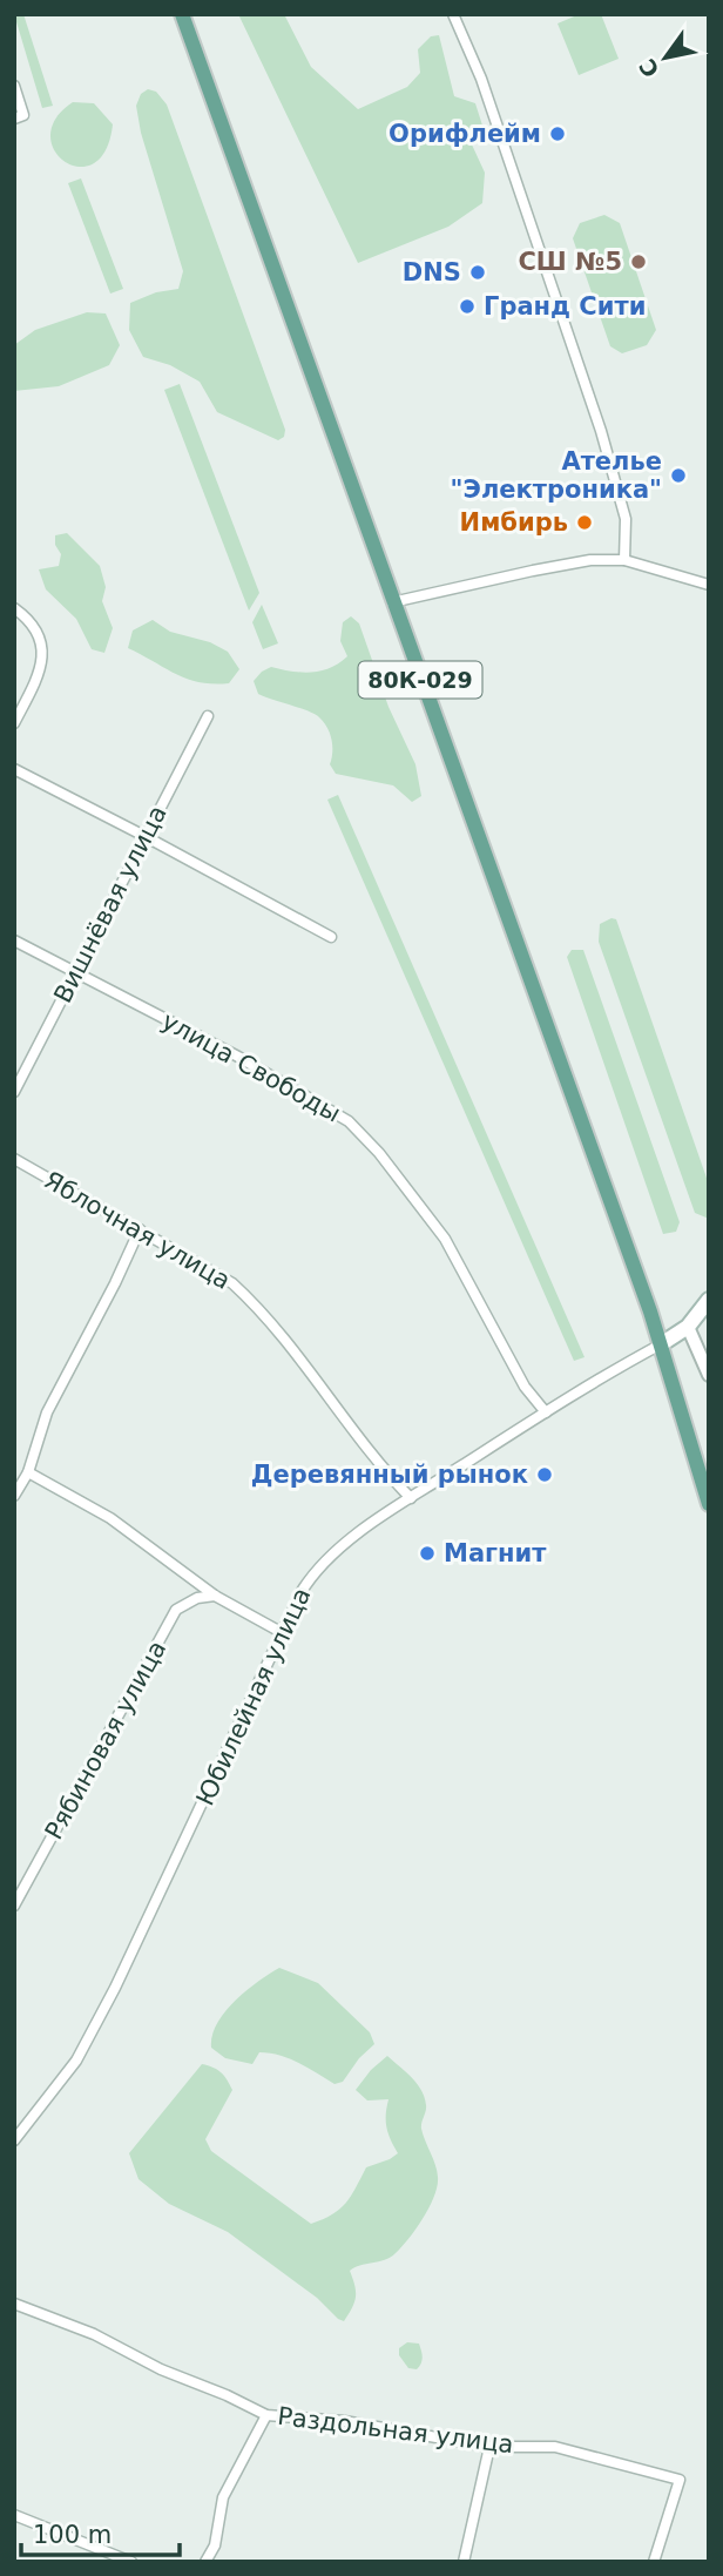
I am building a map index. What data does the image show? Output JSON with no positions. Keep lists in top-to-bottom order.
{
  "streets": {
    "main road": ["80К-029"],
    "street": [
      "Вишнёвая улица",
      "улица Свободы",
      "Яблочная улица",
      "Юбилейная улица",
      "Рябиновая улица",
      "Раздольная улица"
    ]
  },
  "crossings": [
    ["80К-029", "Юбилейная улица"],
    ["Вишнёвая улица", "улица Свободы"],
    ["улица Свободы", "Юбилейная улица"],
    ["Яблочная улица", "Юбилейная улица"]
  ],
  "places": [
    "Орифлейм",
    "СШ №5",
    "DNS",
    "Гранд Сити",
    "Ателье \"Электроника\"",
    "Имбирь",
    "Деревянный рынок",
    "Магнит"
  ],
  "scale_bar": "100 m",
  "north": "bottom left"
}
